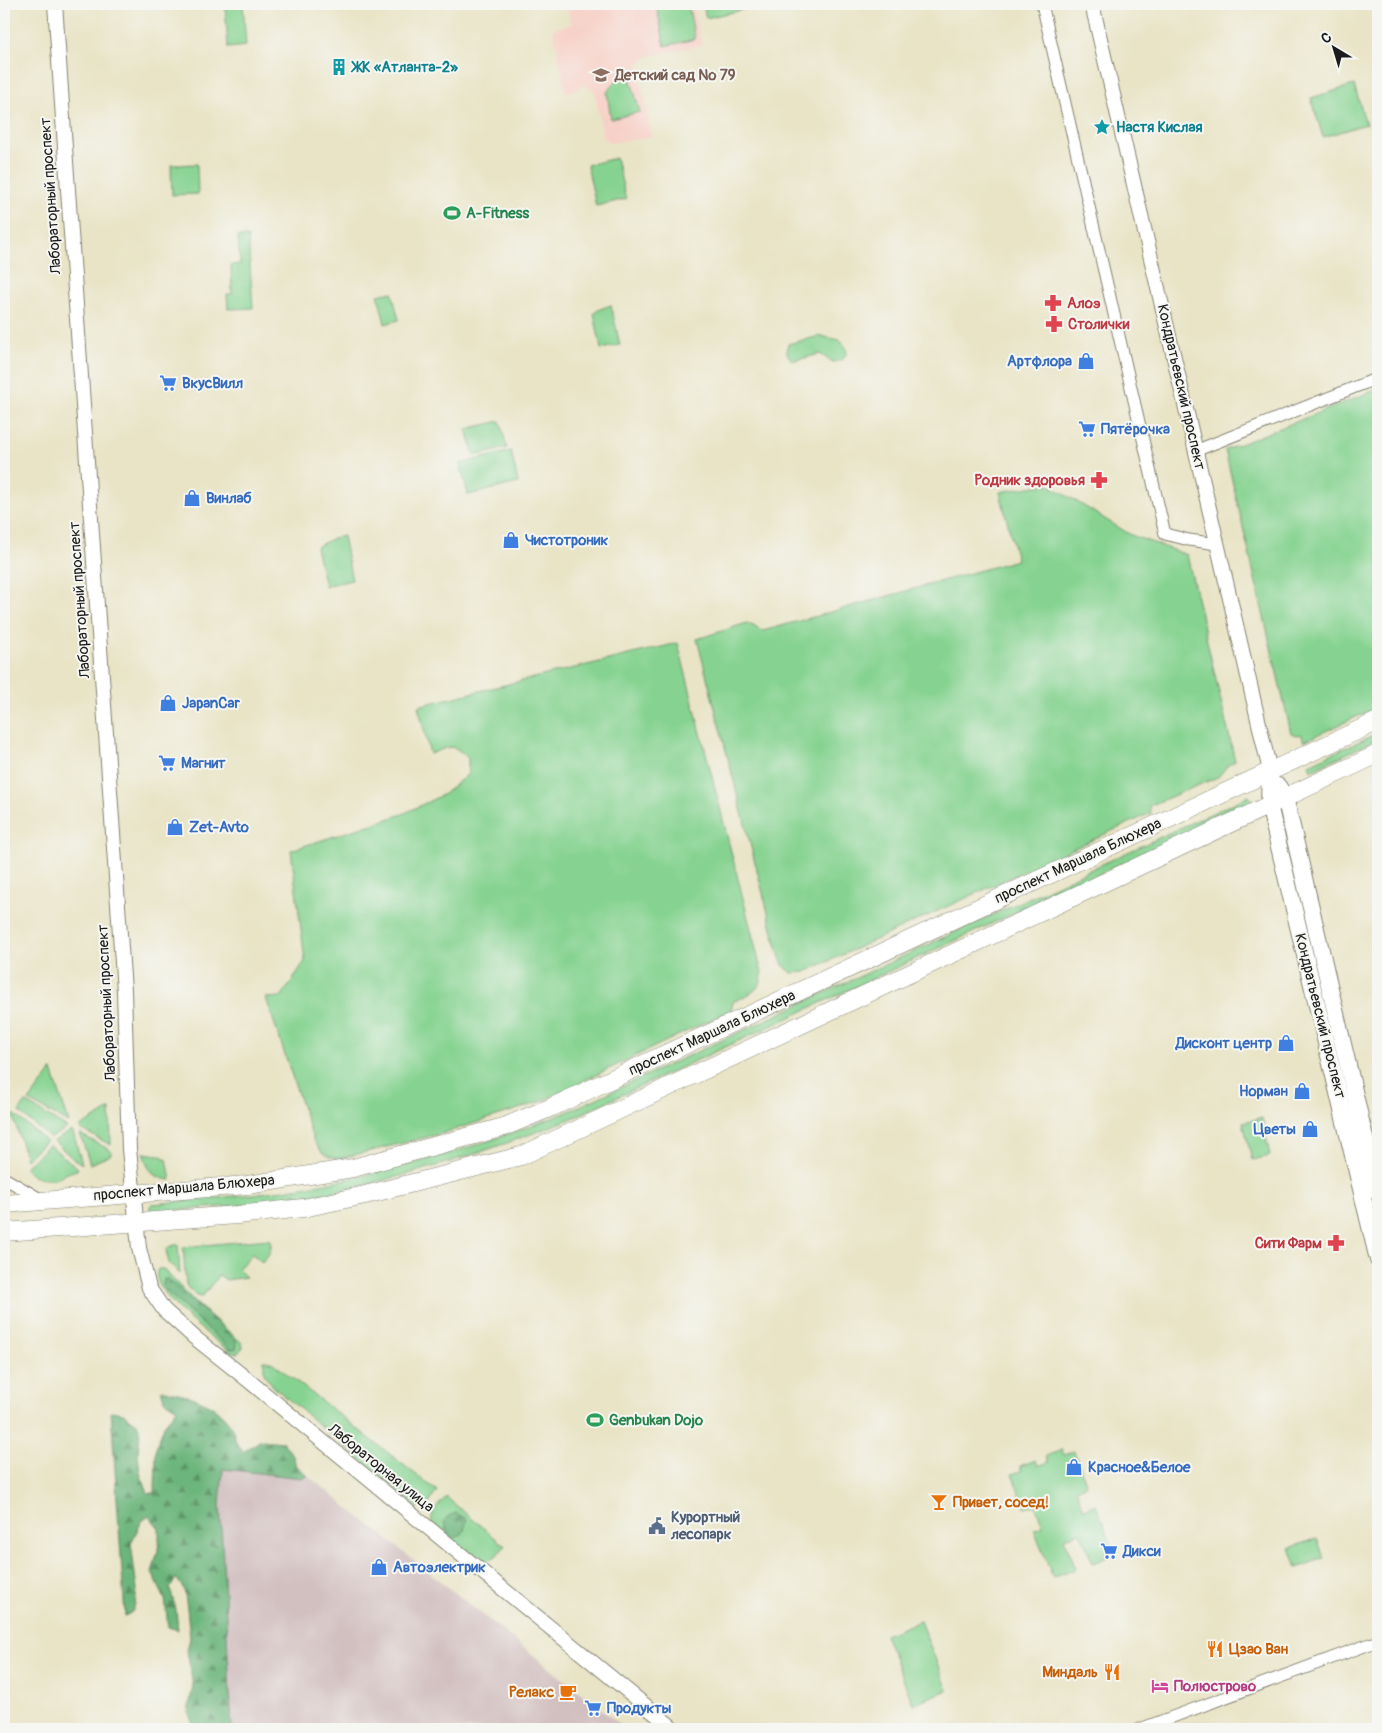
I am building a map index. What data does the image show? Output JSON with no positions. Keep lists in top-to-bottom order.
{
  "streets": {
    "main road": ["Кондратьевский проспект", "проспект Маршала Блюхера"],
    "street": ["Лабораторный проспект", "Лабораторная улица"]
  },
  "crossings": [
    ["Лабораторный проспект", "проспект Маршала Блюхера"],
    ["Лабораторный проспект", "Лабораторная улица"],
    ["Кондратьевский проспект", "проспект Маршала Блюхера"],
    ["проспект Маршала Блюхера", "Лабораторная улица"]
  ],
  "places": {
    "building": ["ЖК «Атланта-2»"],
    "school or university": ["Детский сад № 79"],
    "place": ["Настя Кислая"],
    "sports": ["A-Fitness", "Genbukan Dojo"],
    "pharmacy": [
      "Алоэ",
      "Столички",
      "Родник здоровья",
      "Сити Фарм"
    ],
    "shop": [
      "Артфлора",
      "Винлаб",
      "Чистотроник",
      "JapanCar",
      "Zet-Avto",
      "Дисконт центр",
      "Норман",
      "Цветы",
      "Красное&Белое",
      "Автоэлектрик"
    ],
    "supermarket": [
      "ВкусВилл",
      "Пятёрочка",
      "Магнит",
      "Дикси",
      "Продукты"
    ],
    "bar": ["Привет, сосед!"],
    "public building": ["Курортный лесопарк"],
    "restaurant": ["Цзао Ван", "Миндаль"],
    "hotel": ["Полюстрово"],
    "cafe": ["Релакс"]
  },
  "north": "top left"
}
